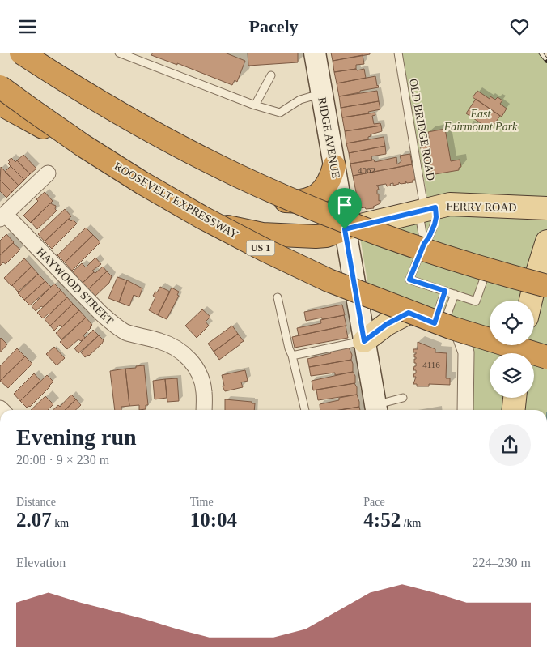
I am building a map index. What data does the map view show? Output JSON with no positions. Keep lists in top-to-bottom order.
{
  "streets": {
    "highway": ["ROOSEVELT EXPRESSWAY", "US 1"],
    "main road": ["RIDGE AVENUE", "FERRY ROAD"],
    "street": ["HAYWOOD STREET"],
    "lane": ["OLD BRIDGE ROAD"]
  },
  "crossings": [
    ["OLD BRIDGE ROAD", "FERRY ROAD"],
    ["RIDGE AVENUE", "FERRY ROAD"]
  ],
  "parks": ["East Fairmount Park"],
  "house_numbers": ["4062", "4116"],
  "page": {
    "header": "Pacely",
    "heading": ["Evening run", "20:08 · 9 × 230 m"],
    "stats": [
      ["Distance", "2.07 km"],
      ["Time", "10:04"],
      ["Pace", "4:52 /km"]
    ],
    "chart": ["Elevation", "224–230 m"]
  }
}
